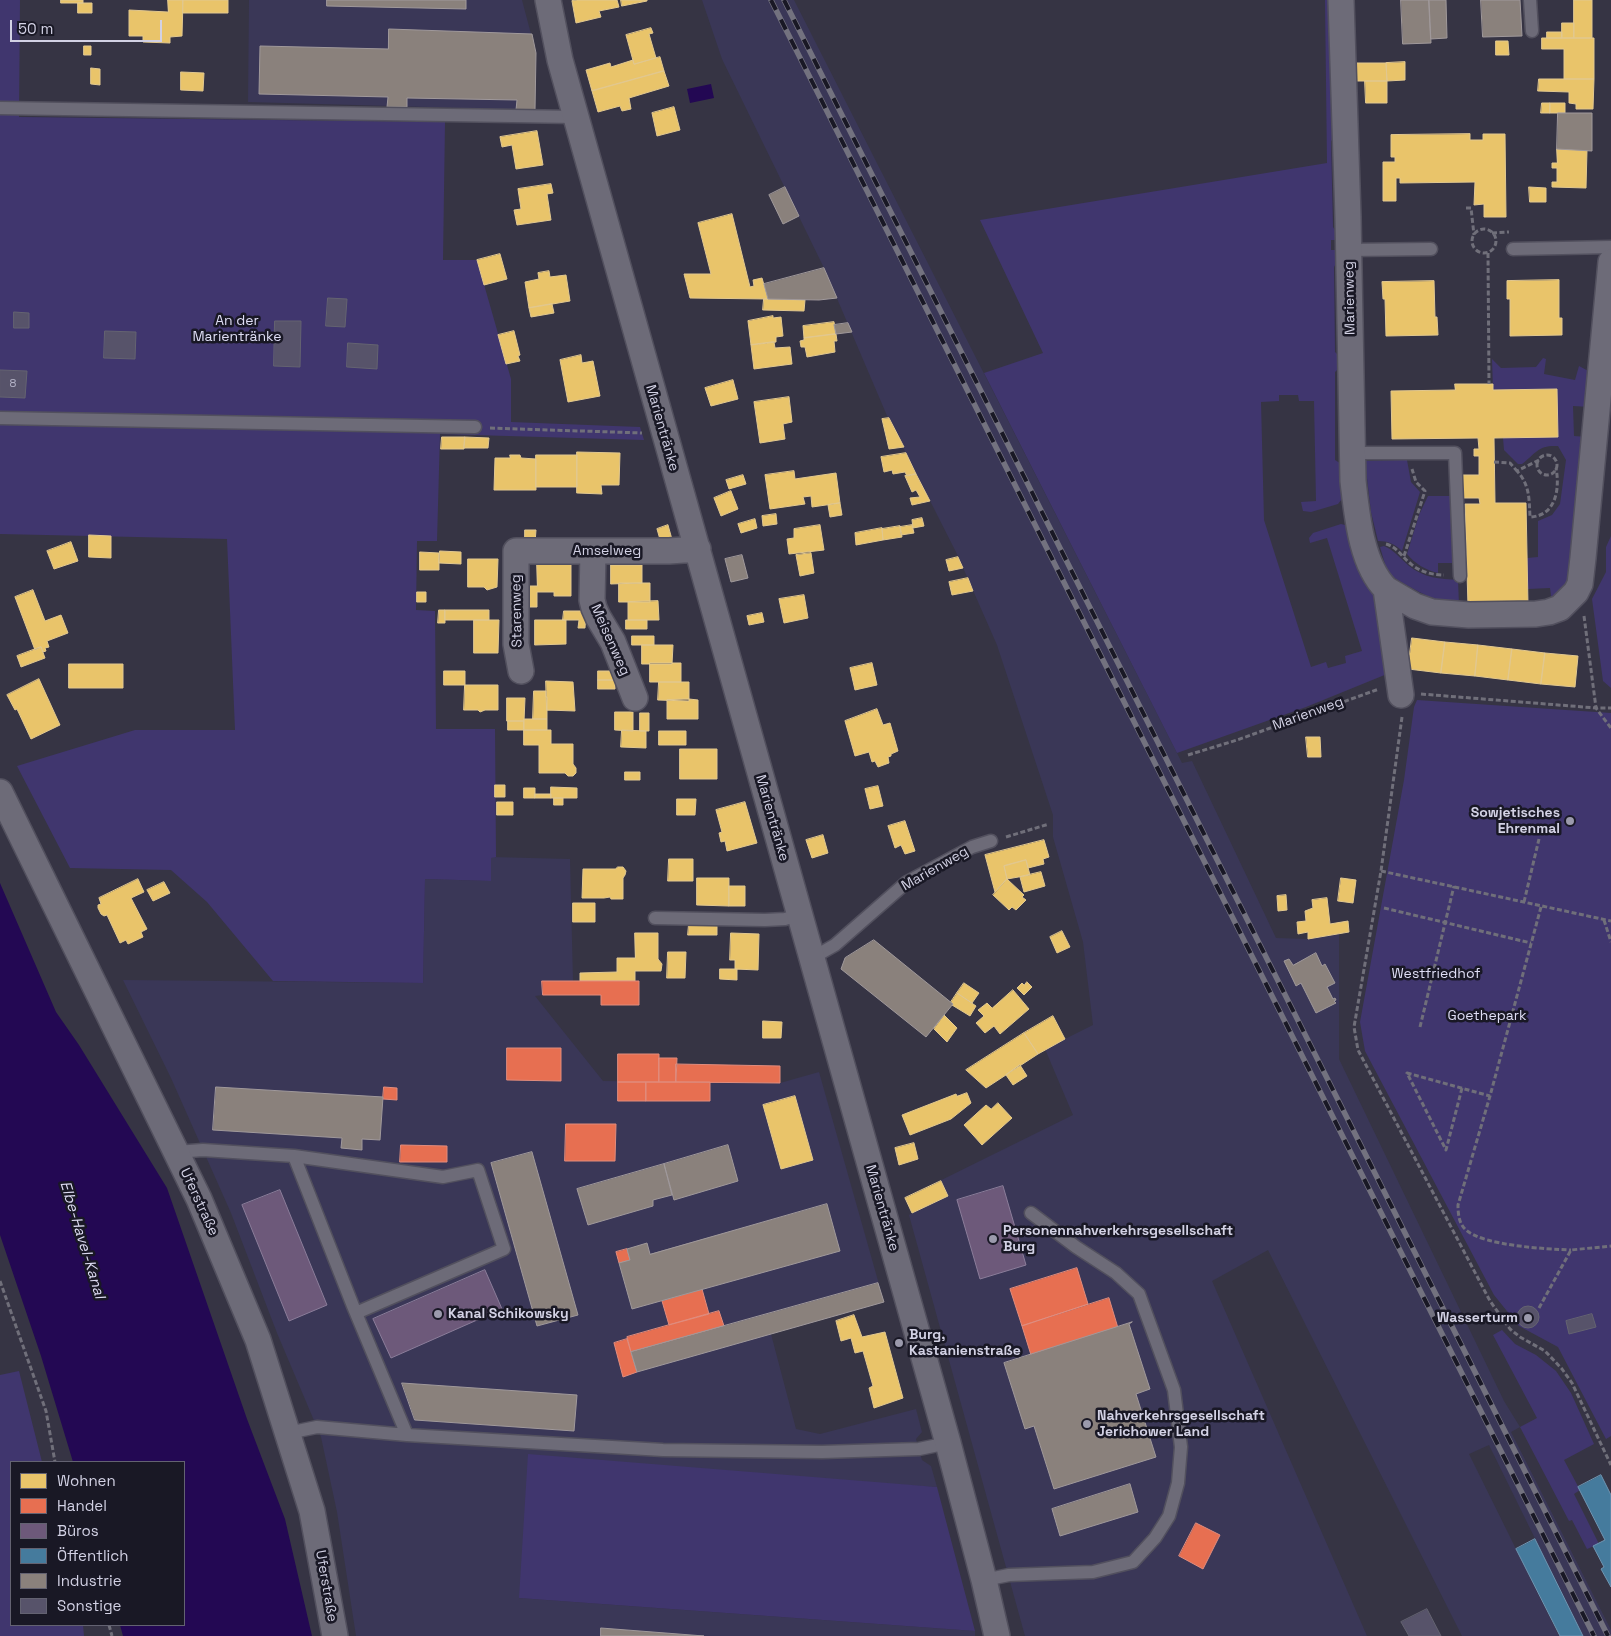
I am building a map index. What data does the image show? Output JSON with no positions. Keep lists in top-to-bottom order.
{
  "streets": {
    "street": [
      "Marienweg",
      "Marientränke",
      "Amselweg",
      "Starenweg",
      "Meisenweg",
      "Uferstraße"
    ]
  },
  "crossings": [
    ["Marienweg", "Marientränke"],
    ["Marientränke", "Amselweg"],
    ["Amselweg", "Starenweg"],
    ["Amselweg", "Meisenweg"]
  ],
  "water": ["Elbe-Havel-Kanal"],
  "parks": ["An der Marientränke", "Westfriedhof", "Goethepark"],
  "places": [
    "Sowjetisches Ehrenmal",
    "Personennahverkehrsgesellschaft Burg",
    "Kanal Schikowsky",
    "Wasserturm",
    "Burg, Kastanienstraße",
    "Nahverkehrsgesellschaft Jerichower Land"
  ],
  "house_numbers": ["8"],
  "legend": [
    "Wohnen",
    "Handel",
    "Büros",
    "Öffentlich",
    "Industrie",
    "Sonstige"
  ],
  "scale_bar": "50 m"
}
